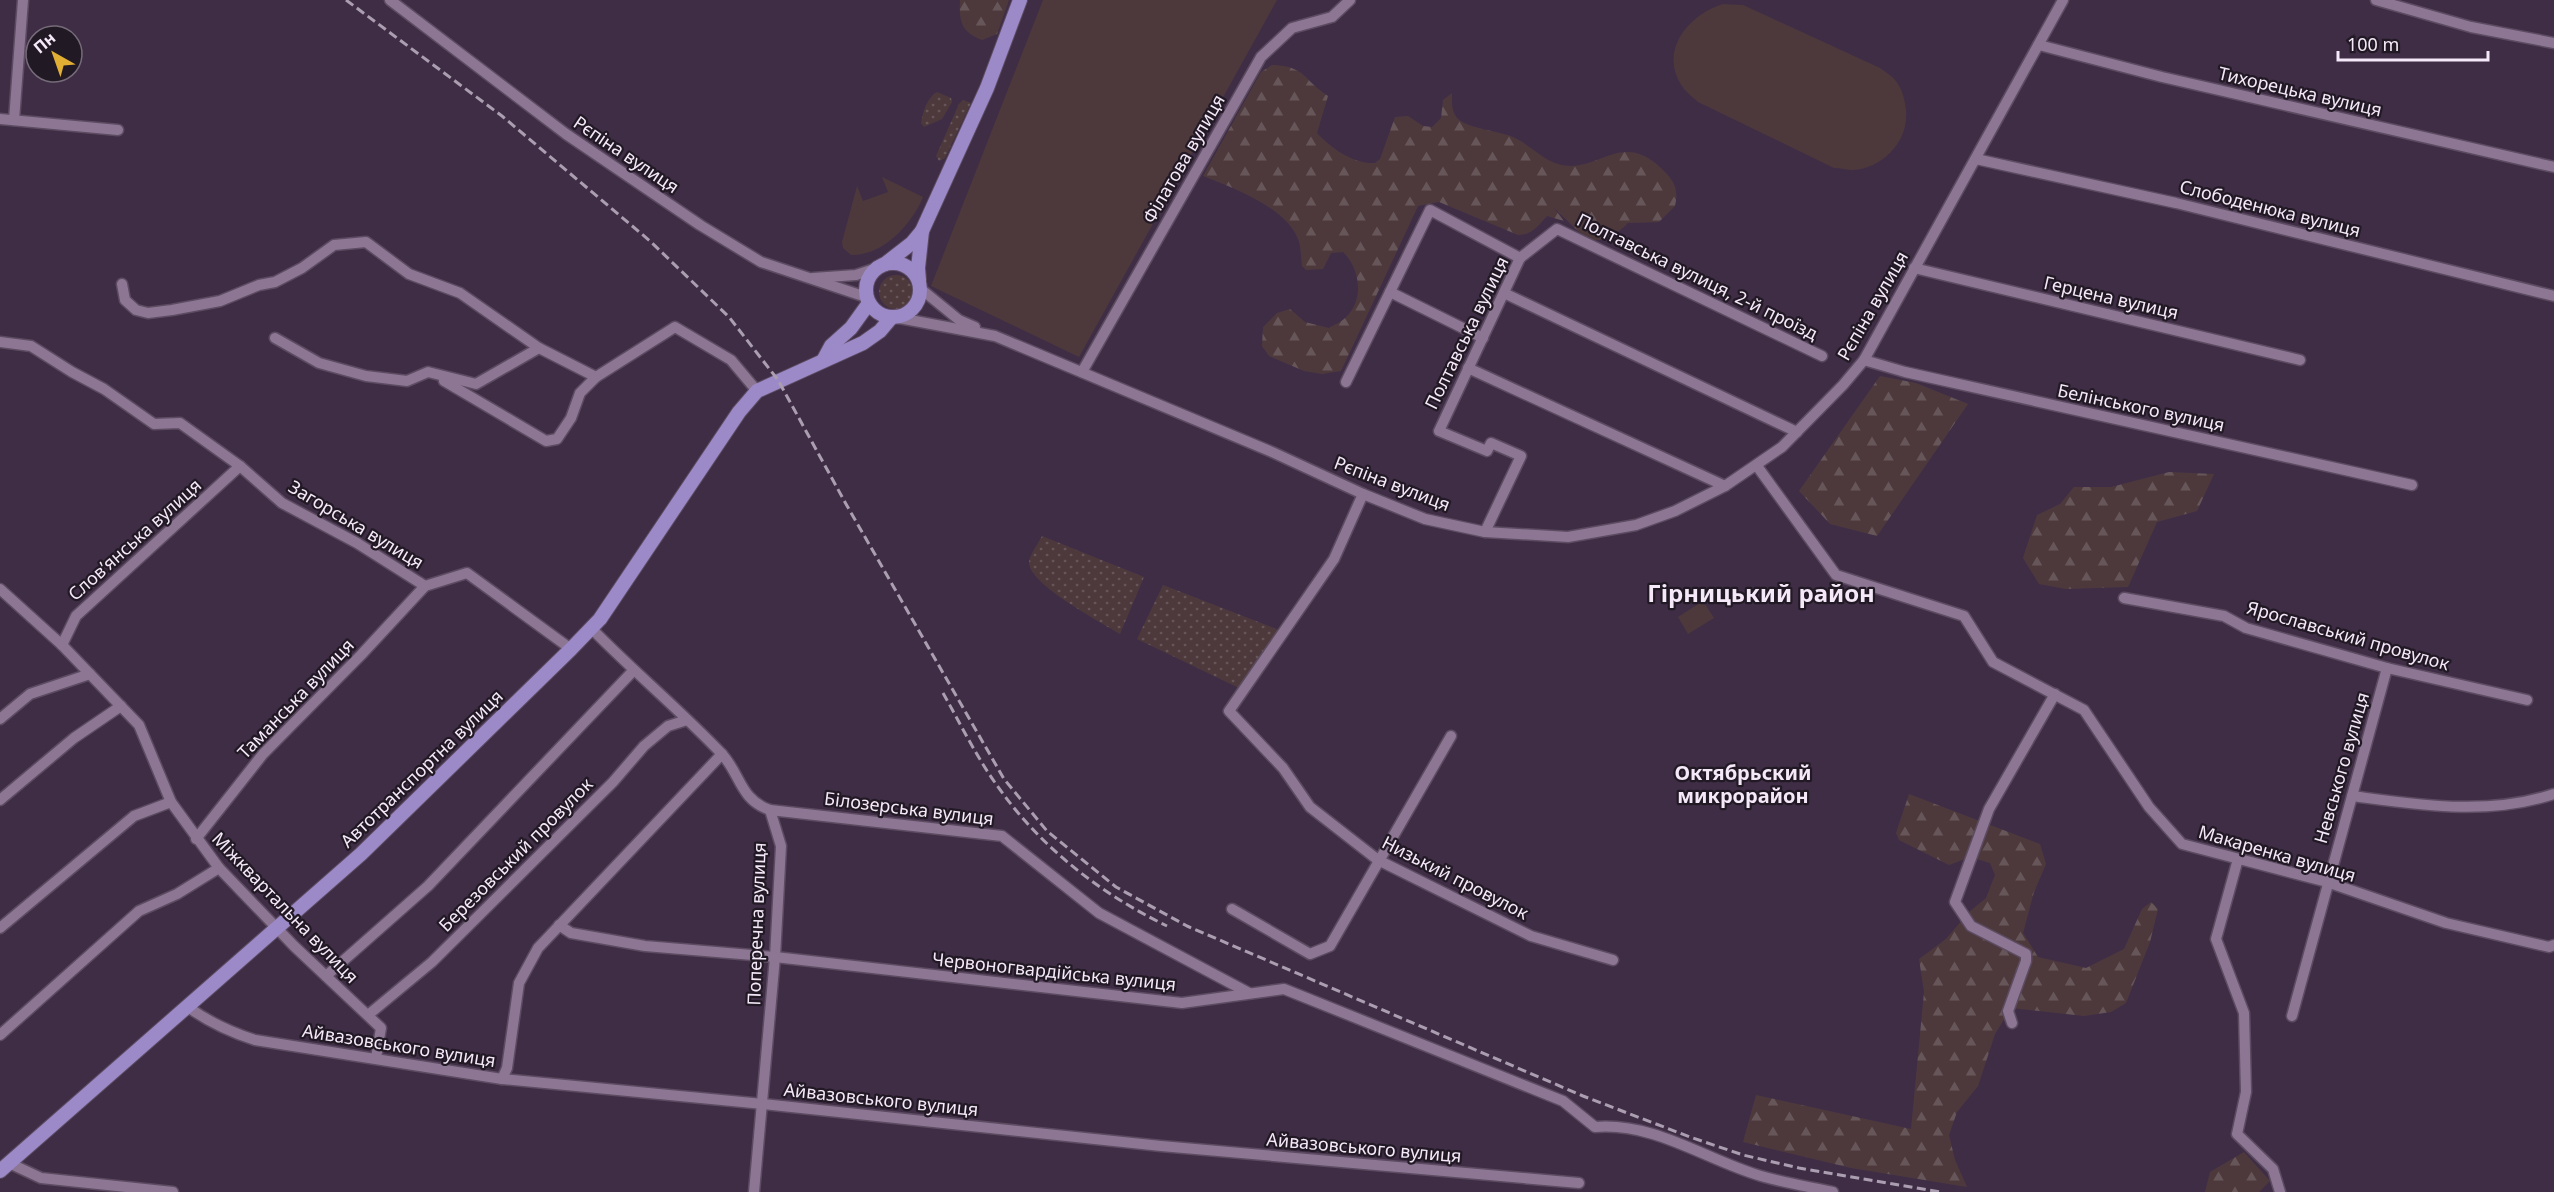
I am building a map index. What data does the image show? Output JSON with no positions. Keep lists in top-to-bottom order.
{
  "streets": {
    "main road": ["Автотранспортна вулиця"],
    "street": [
      "Тихорецька вулиця",
      "Рєпіна вулиця",
      "Філатова вулиця",
      "Слободенюка вулиця",
      "Полтавська вулиця, 2-й проїзд",
      "Герцена вулиця",
      "Полтавська вулиця",
      "Белінського вулиця",
      "Загорська вулиця",
      "Слов’янська вулиця",
      "Ярославський провулок",
      "Таманська вулиця",
      "Невського вулиця",
      "Білозерська вулиця",
      "Макаренка вулиця",
      "Березовський провулок",
      "Низький провулок",
      "Міжквартальна вулиця",
      "Поперечна вулиця",
      "Червоногвардійська вулиця",
      "Айвазовського вулиця"
    ]
  },
  "crossings": [
    ["Тихорецька вулиця", "Рєпіна вулиця"],
    ["Рєпіна вулиця", "Філатова вулиця"],
    ["Рєпіна вулиця", "Слободенюка вулиця"],
    ["Рєпіна вулиця", "Герцена вулиця"],
    ["Рєпіна вулиця", "Полтавська вулиця"],
    ["Рєпіна вулиця", "Белінського вулиця"],
    ["Рєпіна вулиця", "Автотранспортна вулиця"],
    ["Рєпіна вулиця", "Макаренка вулиця"],
    ["Рєпіна вулиця", "Низький провулок"],
    ["Полтавська вулиця, 2-й проїзд", "Полтавська вулиця"],
    ["Загорська вулиця", "Слов’янська вулиця"],
    ["Загорська вулиця", "Таманська вулиця"],
    ["Загорська вулиця", "Автотранспортна вулиця"],
    ["Слов’янська вулиця", "Міжквартальна вулиця"],
    ["Ярославський провулок", "Невського вулиця"],
    ["Таманська вулиця", "Міжквартальна вулиця"],
    ["Невського вулиця", "Макаренка вулиця"],
    ["Автотранспортна вулиця", "Міжквартальна вулиця"],
    ["Автотранспортна вулиця", "Айвазовського вулиця"],
    ["Білозерська вулиця", "Поперечна вулиця"],
    ["Білозерська вулиця", "Червоногвардійська вулиця"],
    ["Березовський провулок", "Міжквартальна вулиця"],
    ["Міжквартальна вулиця", "Айвазовського вулиця"],
    ["Поперечна вулиця", "Червоногвардійська вулиця"],
    ["Поперечна вулиця", "Айвазовського вулиця"]
  ],
  "districts": ["Гірницький район", "Октябрьский микрорайон"],
  "scale_bar": "100 m",
  "north": "top left"
}
